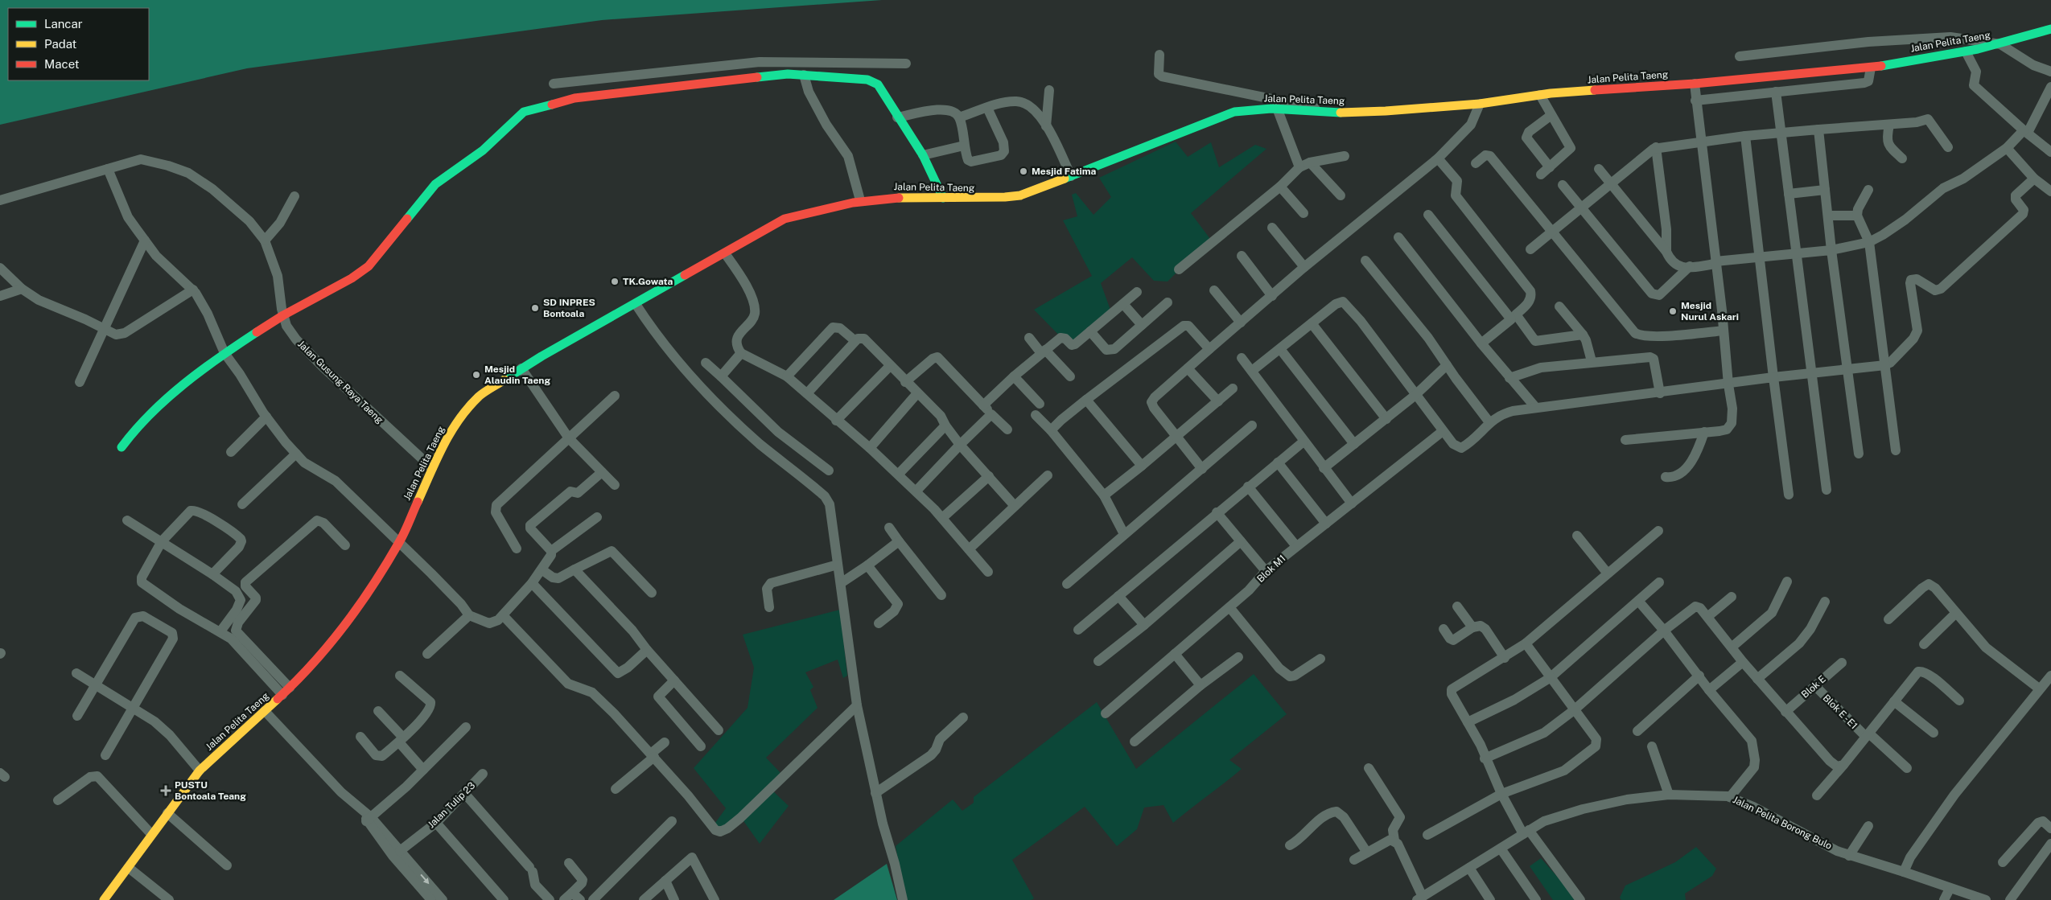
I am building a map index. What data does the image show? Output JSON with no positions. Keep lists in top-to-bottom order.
{
  "streets": {
    "street": [
      "Jalan Pelita Taeng",
      "Jalan Gusung Raya Taeng",
      "Blok M1",
      "Blok E",
      "Blok E - E1",
      "Jalan Tulip 23",
      "Jalan Pelita Borong Bulo"
    ]
  },
  "crossings": [
    ["Jalan Pelita Taeng", "Jalan Gusung Raya Taeng"],
    ["Blok E", "Blok E - E1"]
  ],
  "places": {
    "other": [
      "Mesjid Fatima",
      "TK.Gowata",
      "SD INPRES Bontoala",
      "Mesjid Nurul Askari",
      "Mesjid Alaudin Taeng"
    ],
    "health": ["PUSTU Bontoala Teang"]
  },
  "legend": ["Lancar", "Padat", "Macet"]
}
